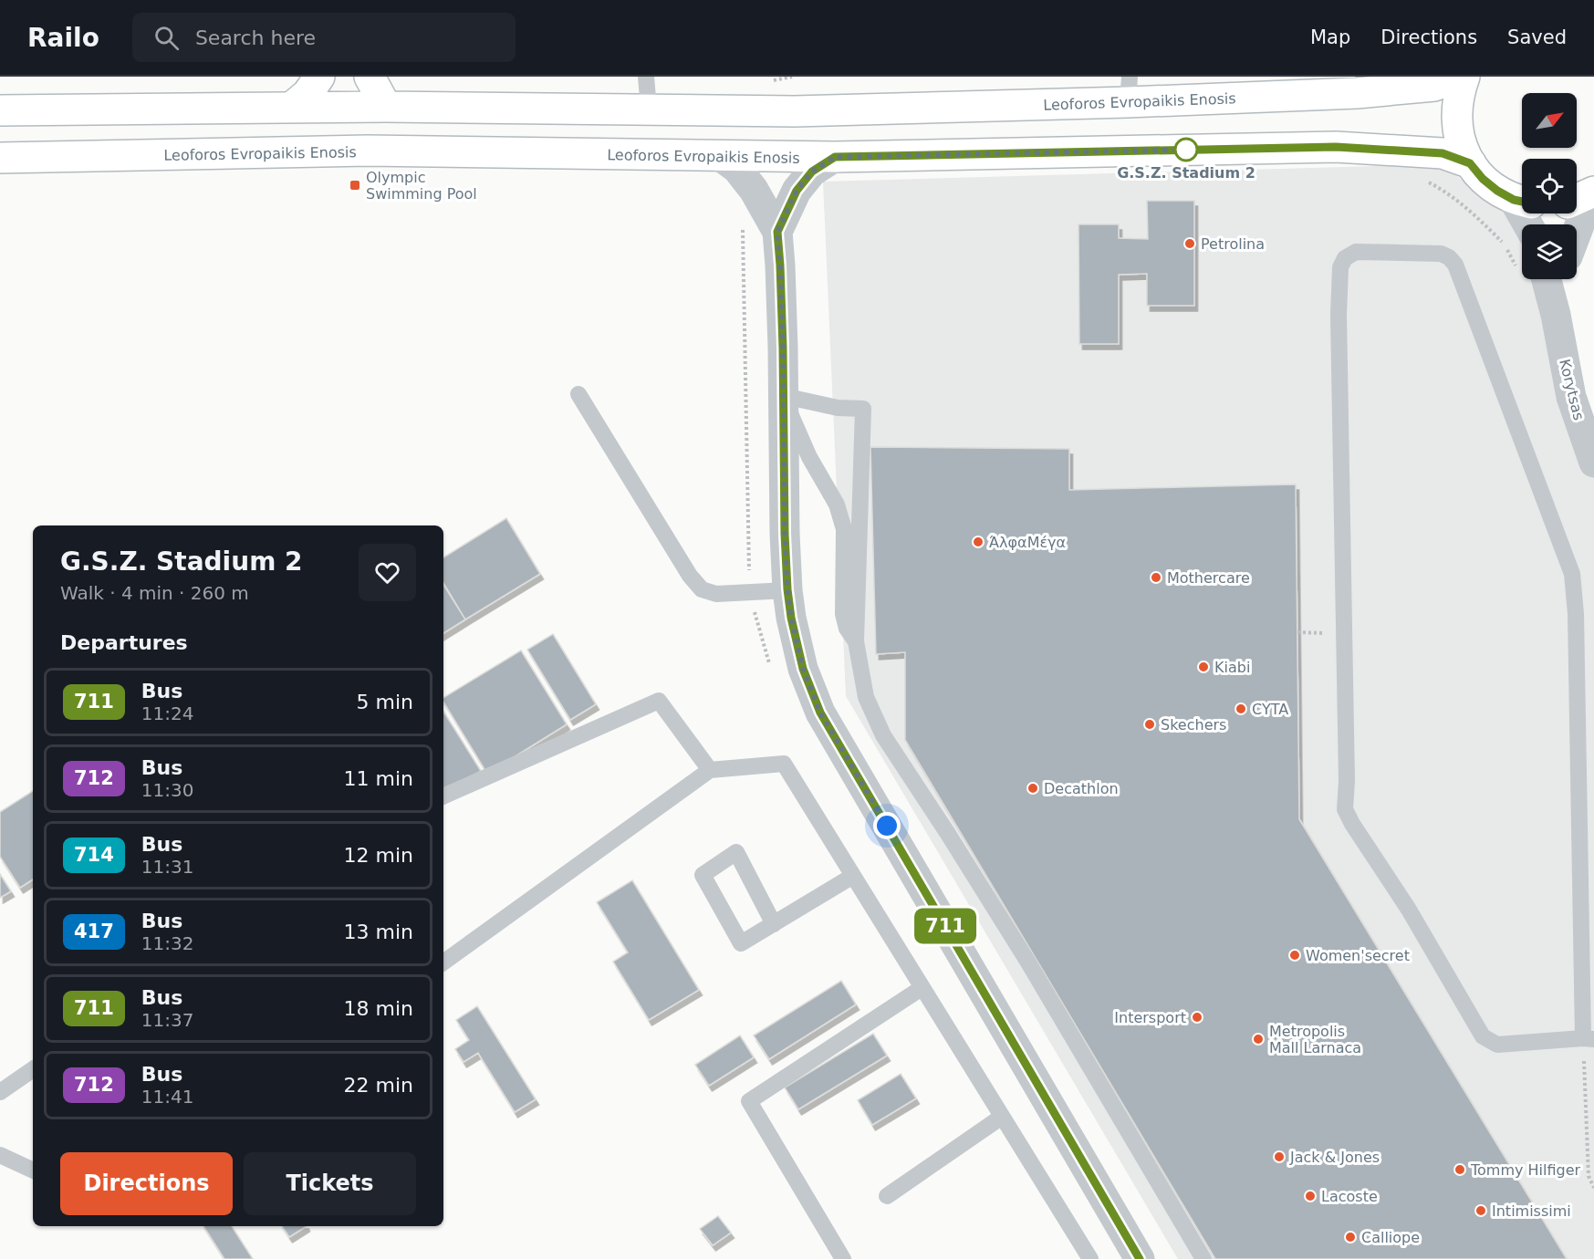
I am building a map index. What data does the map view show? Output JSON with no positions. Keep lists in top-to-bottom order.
{
  "streets": {
    "main road": ["Leoforos Evropaikis Enosis"],
    "street": ["Korytsas"]
  },
  "places": {
    "other": [
      "G.S.Z. Stadium 2",
      "Petrolina",
      "ΆλφαΜέγα",
      "Mothercare",
      "Kiabi",
      "CYTA",
      "Skechers",
      "Decathlon",
      "Women'secret",
      "Intersport",
      "Metropolis Mall Larnaca",
      "Jack & Jones",
      "Tommy Hilfiger",
      "Lacoste",
      "Intimissimi",
      "Calliope"
    ],
    "transit": ["Olympic Swimming Pool"]
  },
  "lines": ["bus line 711"],
  "north": "top right",
  "page": {
    "header": "Railo",
    "search": "Search here",
    "nav": ["Map", "Directions", "Saved"],
    "on_map": "711",
    "heading": [
      ["G.S.Z. Stadium 2", "Walk · 4 min · 260 m"],
      "Departures"
    ],
    "list": [
      {
        "mark": "711",
        "name": "Bus",
        "note": "11:24",
        "value": "5 min"
      },
      {
        "mark": "712",
        "name": "Bus",
        "note": "11:30",
        "value": "11 min"
      },
      {
        "mark": "714",
        "name": "Bus",
        "note": "11:31",
        "value": "12 min"
      },
      {
        "mark": "417",
        "name": "Bus",
        "note": "11:32",
        "value": "13 min"
      },
      {
        "mark": "711",
        "name": "Bus",
        "note": "11:37",
        "value": "18 min"
      },
      {
        "mark": "712",
        "name": "Bus",
        "note": "11:41",
        "value": "22 min"
      }
    ],
    "buttons": ["Directions", "Tickets"]
  }
}
